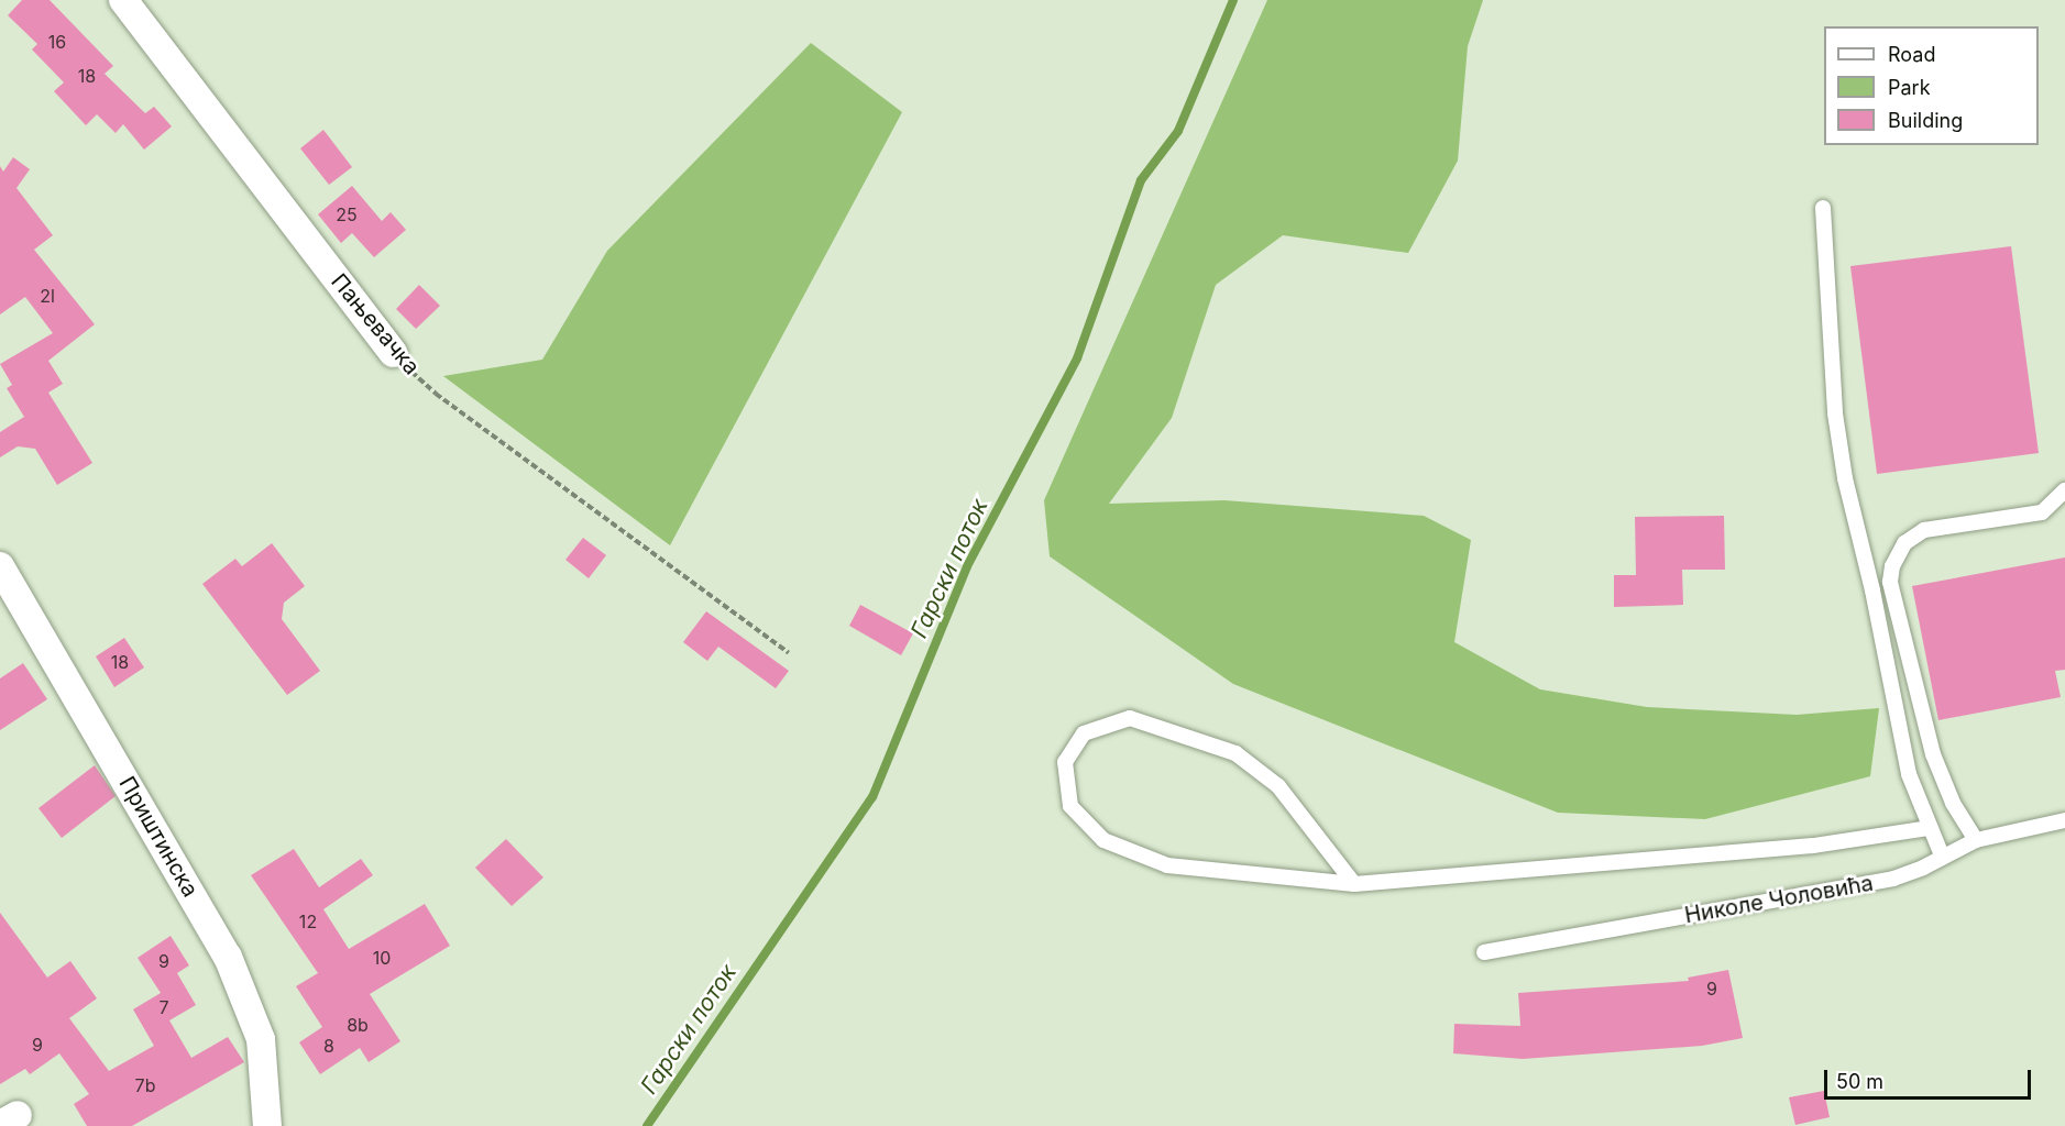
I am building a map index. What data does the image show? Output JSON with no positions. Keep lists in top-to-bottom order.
{
  "streets": {
    "street": ["Пањевачка", "Приштинска"],
    "lane": ["Николе Чоловића"]
  },
  "water": ["Гарски поток"],
  "house_numbers": [
    "16",
    "18",
    "25",
    "2l",
    "18",
    "12",
    "10",
    "9",
    "9",
    "7",
    "8b",
    "9",
    "8",
    "7b"
  ],
  "legend": ["Road", "Park", "Building"],
  "scale_bar": "50 m"
}
